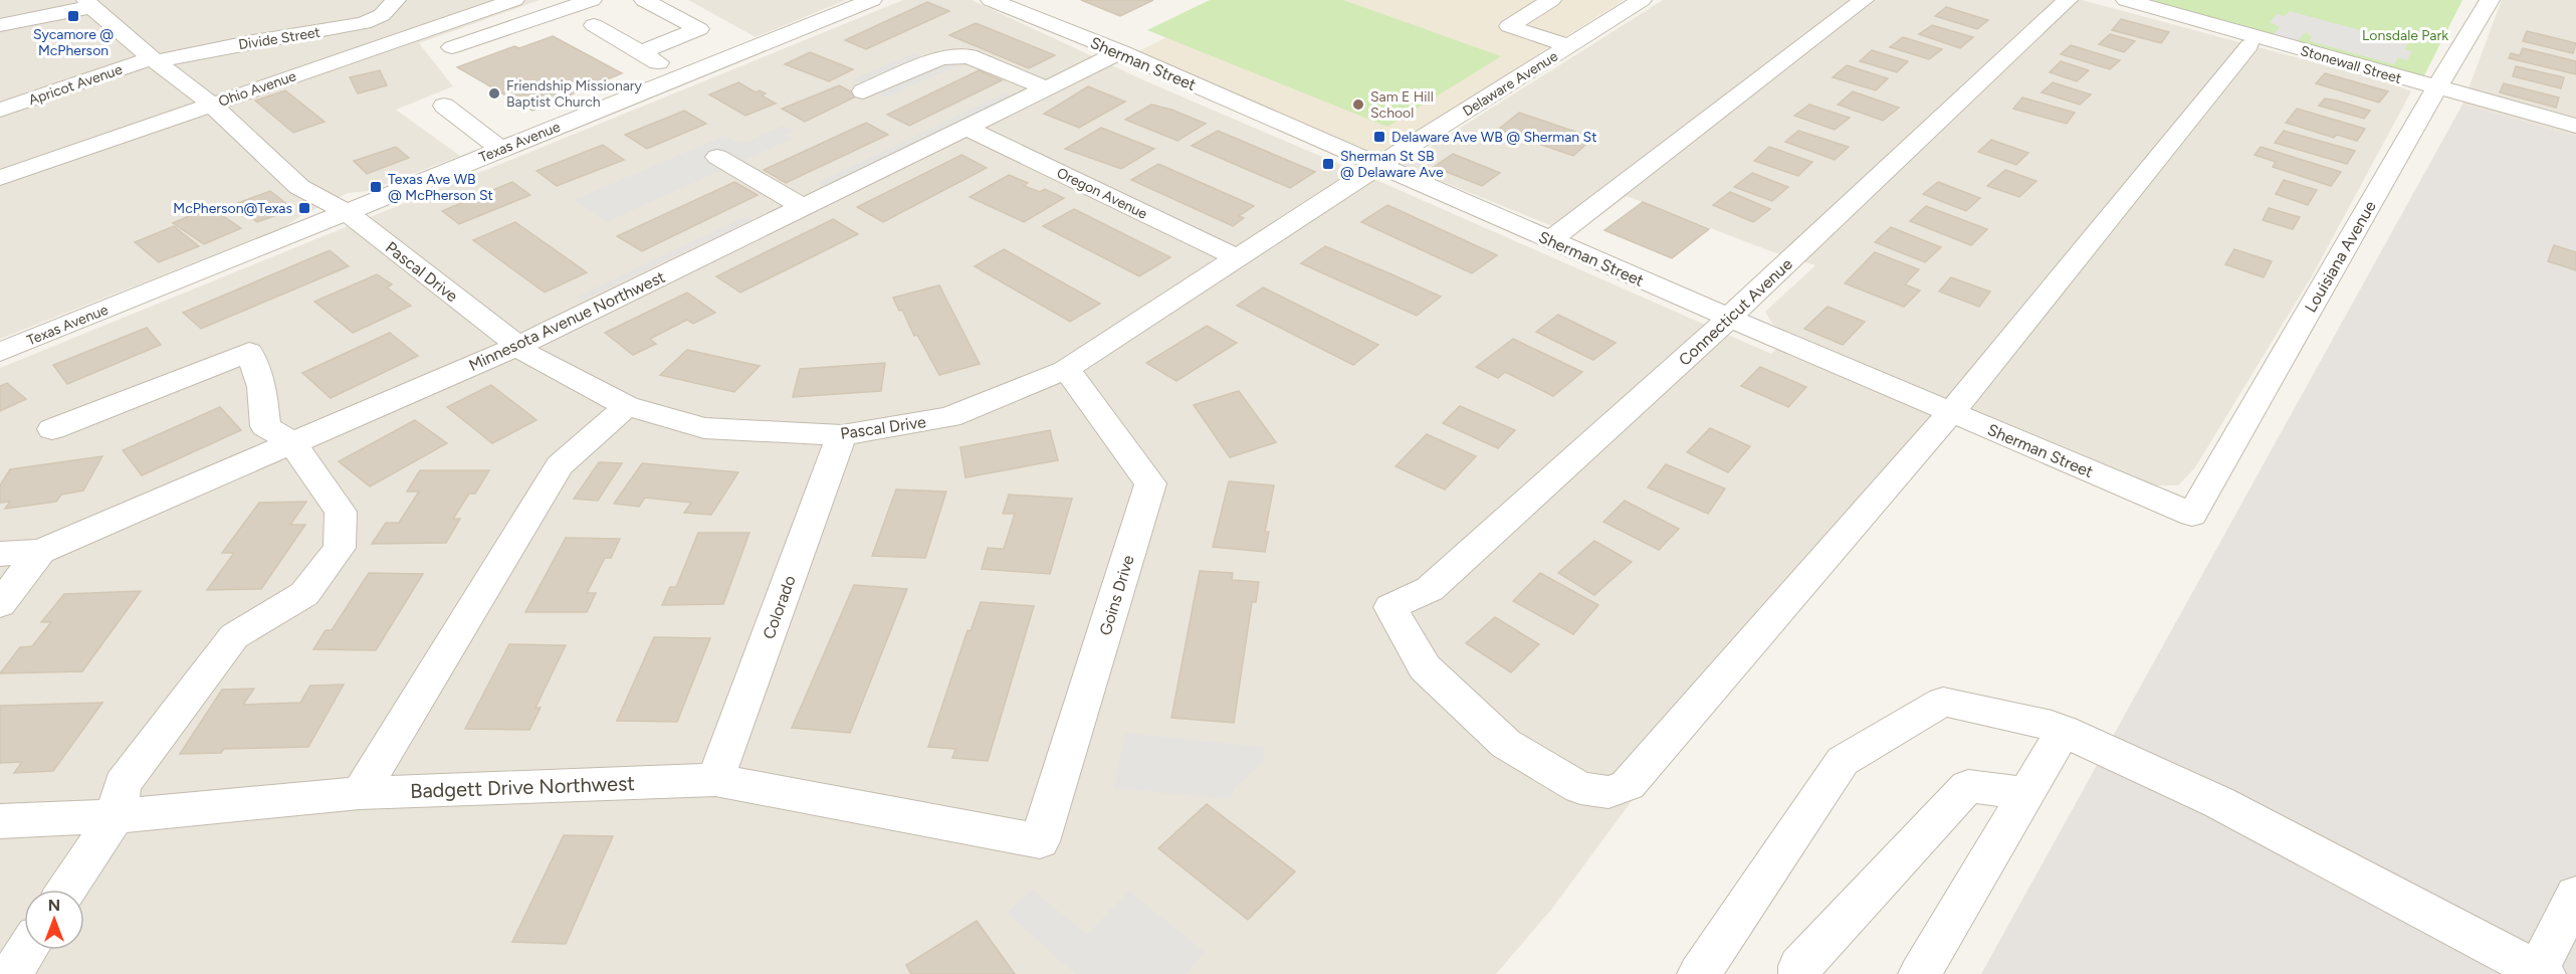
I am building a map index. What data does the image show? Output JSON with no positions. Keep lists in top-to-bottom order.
{
  "streets": {
    "street": [
      "Divide Street",
      "Sherman Street",
      "Stonewall Street",
      "Delaware Avenue",
      "Apricot Avenue",
      "Ohio Avenue",
      "Texas Avenue",
      "Oregon Avenue",
      "Louisiana Avenue",
      "Pascal Drive",
      "Connecticut Avenue",
      "Minnesota Avenue Northwest",
      "Goins Drive",
      "Colorado",
      "Badgett Drive Northwest"
    ]
  },
  "crossings": [
    ["Divide Street", "Apricot Avenue"],
    ["Divide Street", "Pascal Drive"],
    ["Sherman Street", "Delaware Avenue"],
    ["Sherman Street", "Louisiana Avenue"],
    ["Sherman Street", "Pascal Drive"],
    ["Sherman Street", "Connecticut Avenue"],
    ["Sherman Street", "Minnesota Avenue Northwest"],
    ["Stonewall Street", "Louisiana Avenue"],
    ["Delaware Avenue", "Pascal Drive"],
    ["Apricot Avenue", "Pascal Drive"],
    ["Ohio Avenue", "Pascal Drive"],
    ["Texas Avenue", "Pascal Drive"],
    ["Oregon Avenue", "Pascal Drive"],
    ["Oregon Avenue", "Minnesota Avenue Northwest"],
    ["Pascal Drive", "Minnesota Avenue Northwest"],
    ["Pascal Drive", "Goins Drive"],
    ["Pascal Drive", "Colorado"],
    ["Goins Drive", "Badgett Drive Northwest"],
    ["Colorado", "Badgett Drive Northwest"]
  ],
  "parks": ["Lonsdale Park"],
  "places": {
    "transit": [
      "Sycamore @ McPherson",
      "Delaware Ave WB @ Sherman St",
      "Sherman St SB @ Delaware Ave",
      "Texas Ave WB @ McPherson St",
      "McPherson@Texas"
    ],
    "other": ["Friendship Missionary Baptist Church", "Sam E Hill School"]
  },
  "north": "top"
}
